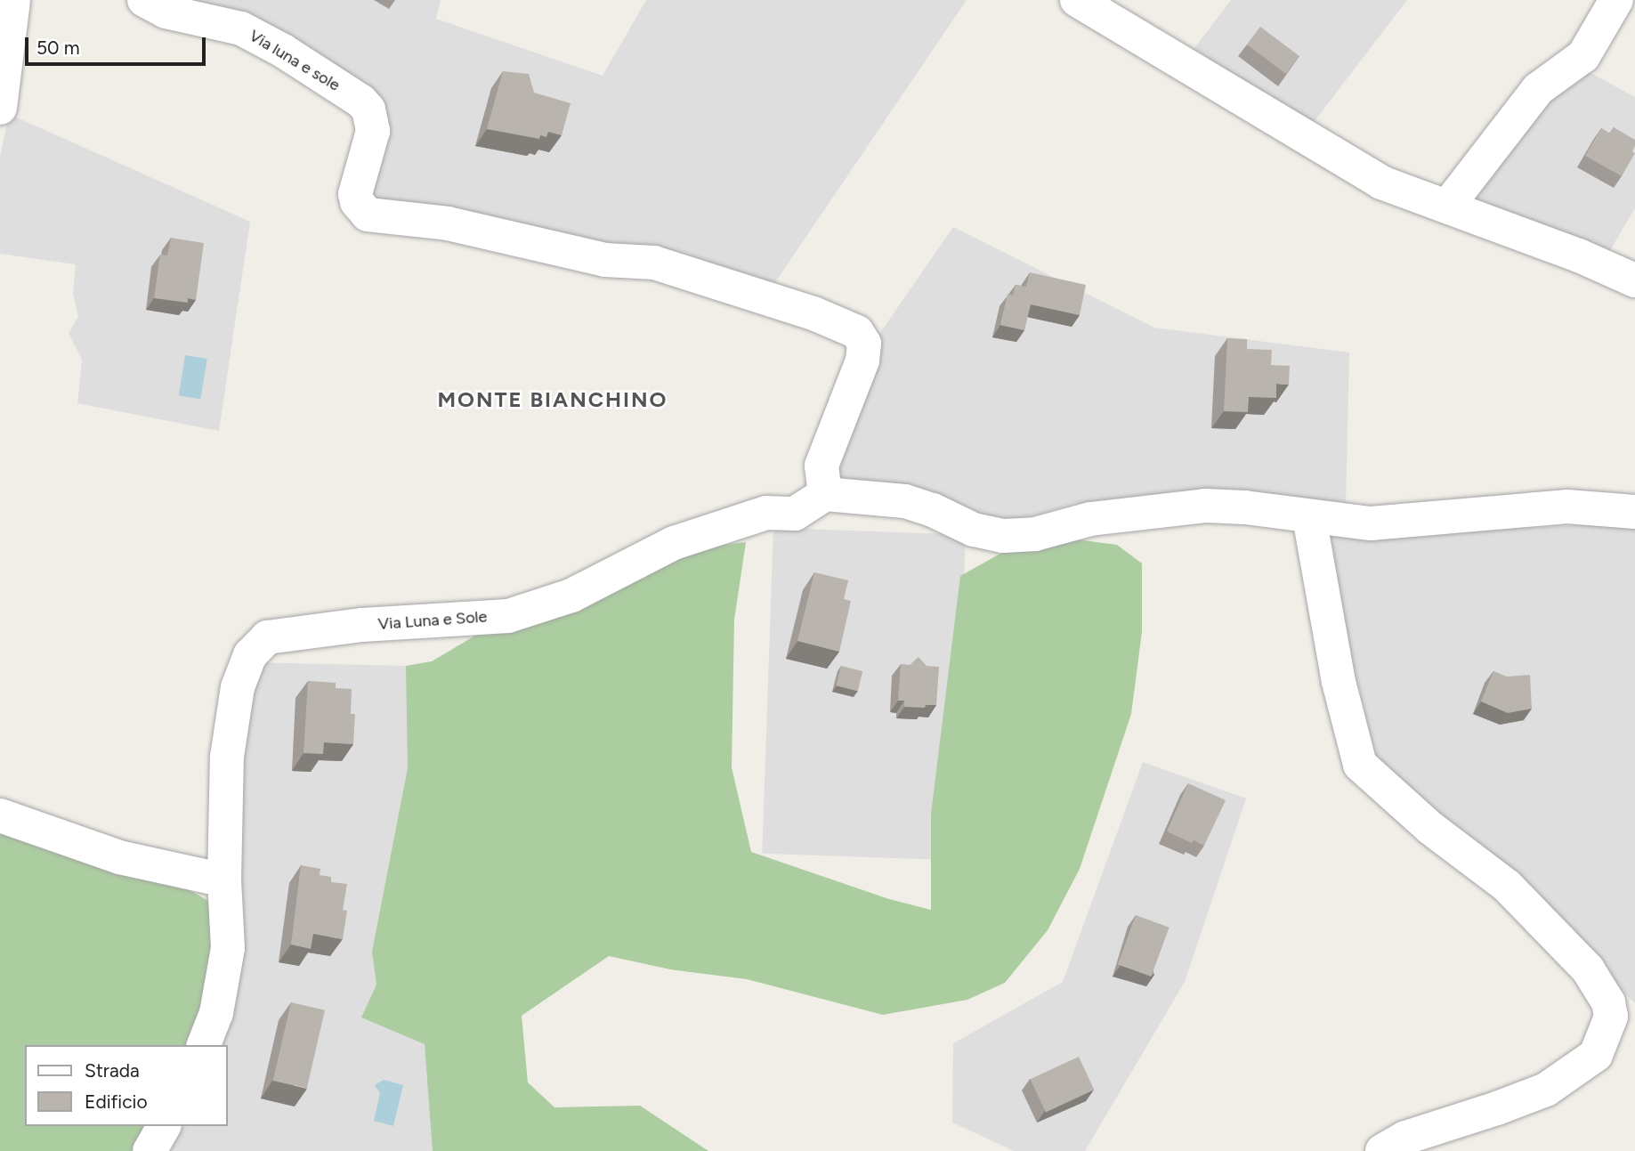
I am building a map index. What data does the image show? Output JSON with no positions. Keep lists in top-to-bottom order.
{
  "streets": {
    "street": ["Via luna e sole", "Via Luna e Sole"]
  },
  "crossings": [
    ["Via luna e sole", "Via Luna e Sole"]
  ],
  "districts": ["MONTE BIANCHINO"],
  "legend": ["Strada", "Edificio"],
  "scale_bar": "50 m"
}
